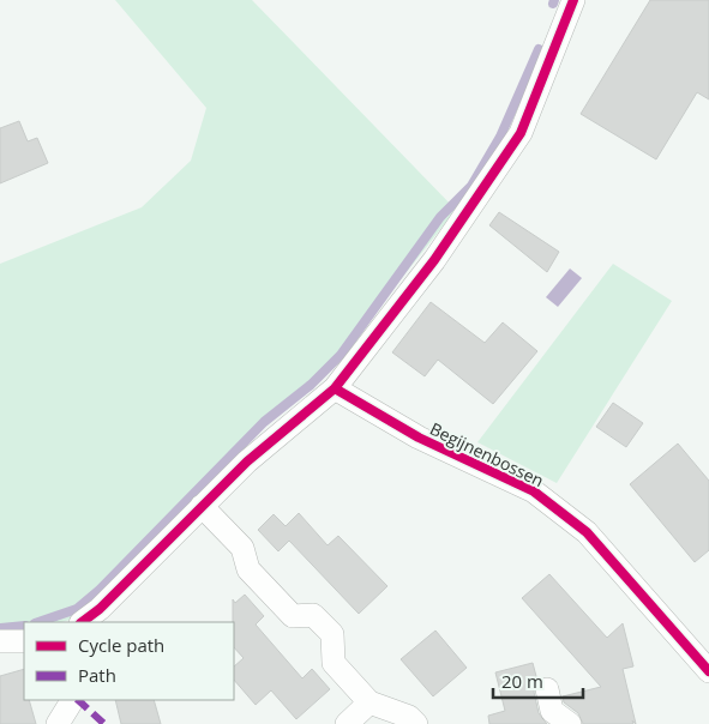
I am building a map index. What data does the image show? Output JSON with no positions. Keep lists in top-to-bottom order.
{
  "streets": {
    "street": ["Begijnenbossen"]
  },
  "legend": ["Cycle path", "Path"],
  "scale_bar": "20 m"
}
